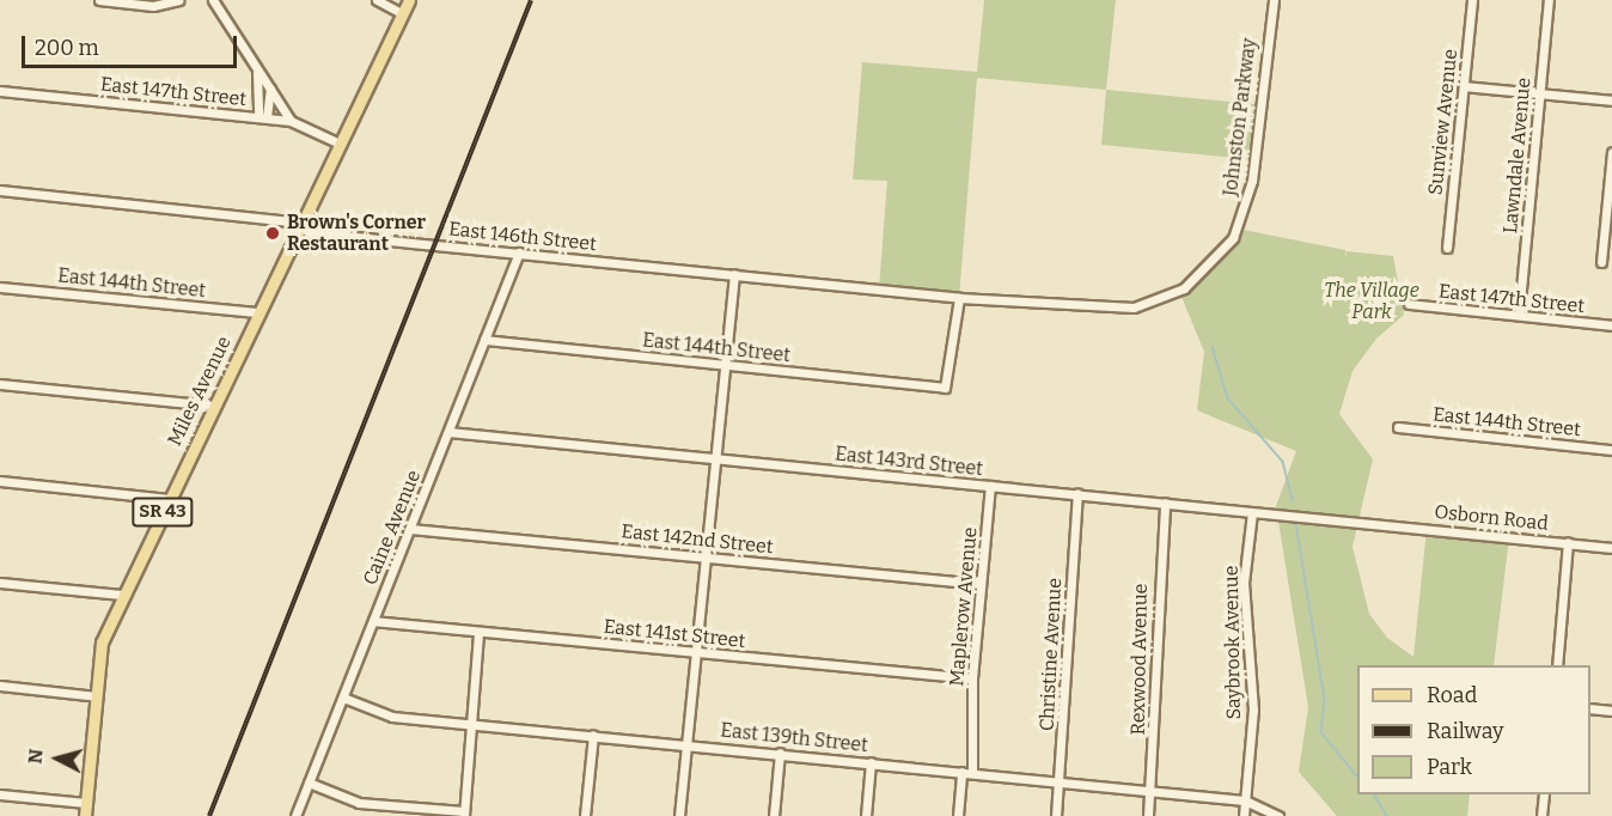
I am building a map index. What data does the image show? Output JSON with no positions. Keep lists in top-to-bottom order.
{
  "streets": {
    "main road": ["Miles Avenue", "SR 43"],
    "street": [
      "East 147th Street",
      "Johnston Parkway",
      "Sunview Avenue",
      "Lawndale Avenue",
      "East 146th Street",
      "East 144th Street",
      "East 143rd Street",
      "Osborn Road",
      "Caine Avenue",
      "East 142nd Street",
      "Maplerow Avenue",
      "East 141st Street",
      "Saybrook Avenue",
      "Christine Avenue",
      "Rexwood Avenue",
      "East 139th Street"
    ]
  },
  "crossings": [
    ["East 147th Street", "Lawndale Avenue"],
    ["East 147th Street", "Miles Avenue"],
    ["Johnston Parkway", "East 146th Street"],
    ["Johnston Parkway", "East 144th Street"],
    ["East 146th Street", "East 144th Street"],
    ["East 146th Street", "Miles Avenue"],
    ["East 146th Street", "Caine Avenue"],
    ["East 144th Street", "Miles Avenue"],
    ["East 144th Street", "Caine Avenue"],
    ["East 143rd Street", "Osborn Road"],
    ["East 143rd Street", "Caine Avenue"],
    ["East 143rd Street", "Maplerow Avenue"],
    ["East 143rd Street", "Saybrook Avenue"],
    ["East 143rd Street", "Christine Avenue"],
    ["East 143rd Street", "Rexwood Avenue"],
    ["Caine Avenue", "East 142nd Street"],
    ["Caine Avenue", "East 141st Street"],
    ["Caine Avenue", "East 139th Street"],
    ["East 142nd Street", "Maplerow Avenue"],
    ["Maplerow Avenue", "East 141st Street"],
    ["Maplerow Avenue", "East 139th Street"],
    ["Saybrook Avenue", "East 139th Street"],
    ["Christine Avenue", "East 139th Street"],
    ["Rexwood Avenue", "East 139th Street"]
  ],
  "parks": ["The Village Park"],
  "places": ["Brown's Corner Restaurant"],
  "legend": ["Road", "Railway", "Park"],
  "scale_bar": "200 m",
  "north": "left"
}
